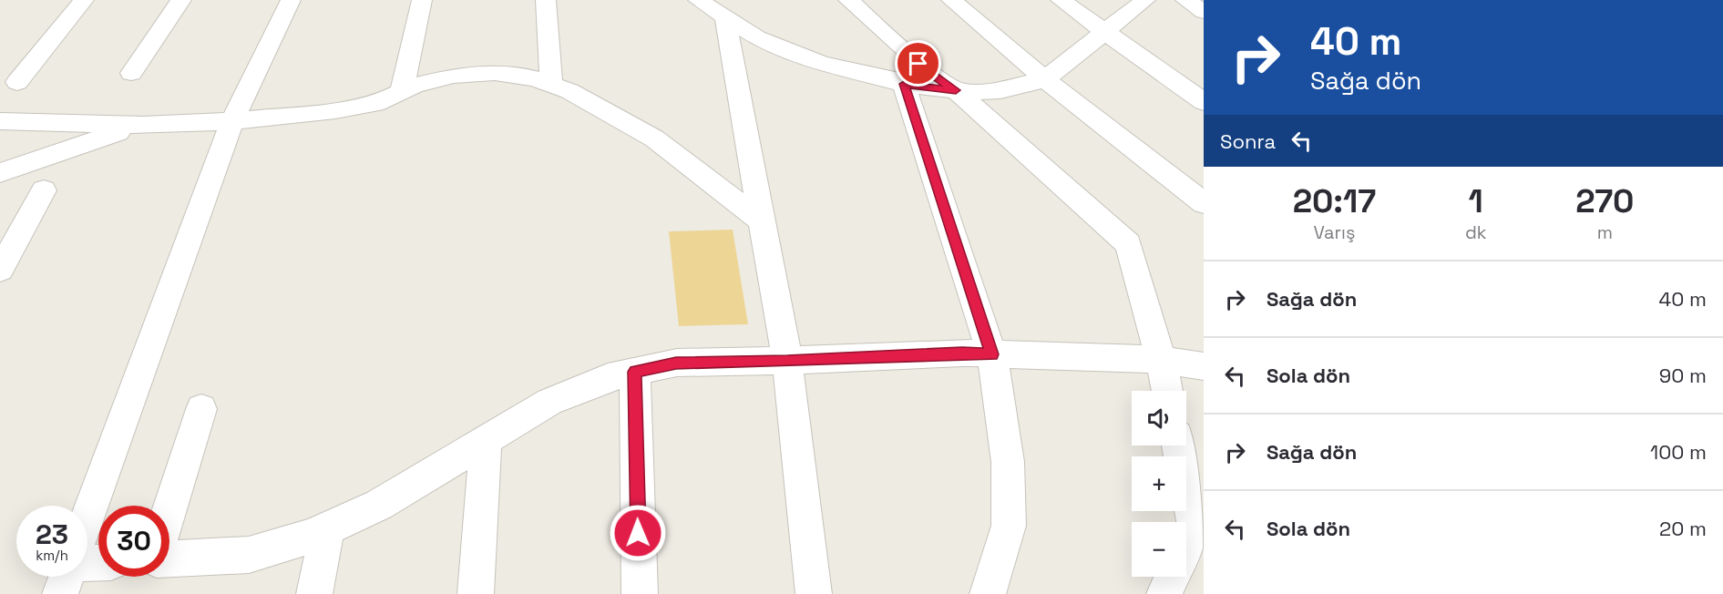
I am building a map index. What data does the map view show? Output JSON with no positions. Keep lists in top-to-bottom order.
{
  "page": {
    "turn": ["40 m", "Sağa dön"],
    "then": "Sonra",
    "eta": [
      "20:17",
      "Varış",
      "1",
      "dk",
      "270",
      "m"
    ],
    "list": [
      {
        "name": "Sağa dön",
        "value": "40 m"
      },
      {
        "name": "Sola dön",
        "value": "90 m"
      },
      {
        "name": "Sağa dön",
        "value": "100 m"
      },
      {
        "name": "Sola dön",
        "value": "20 m"
      }
    ],
    "map_buttons": ["+", "−"],
    "speed": "23 km/h",
    "limit": "30"
  }
}
